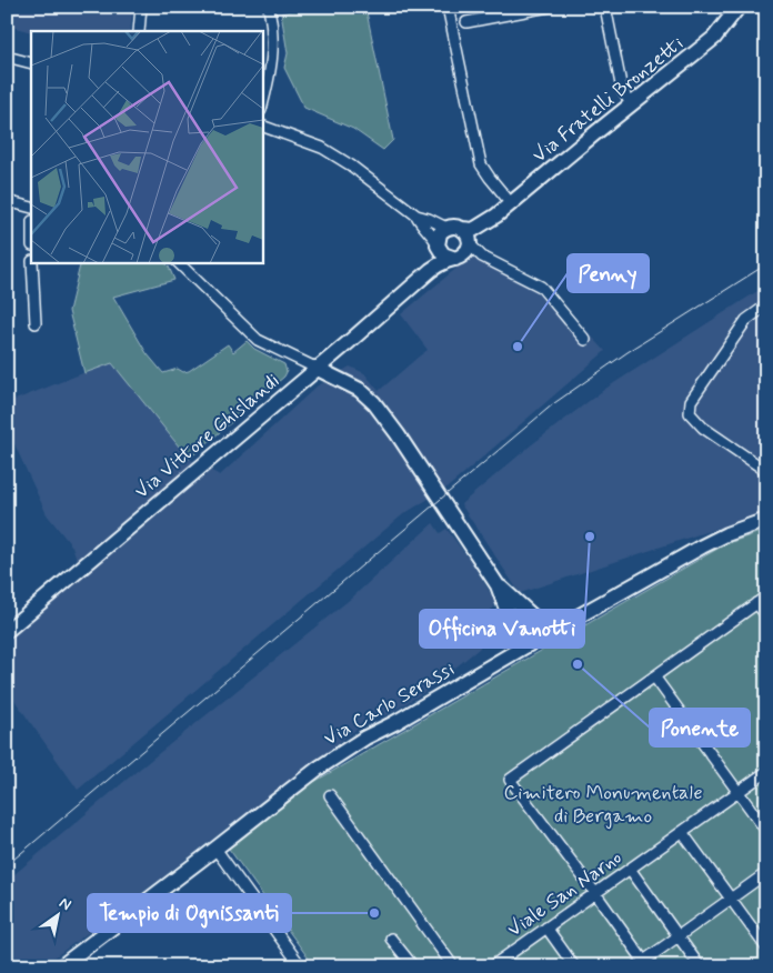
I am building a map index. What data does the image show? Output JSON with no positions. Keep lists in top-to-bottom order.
{
  "streets": {
    "street": [
      "Via Fratelli Bronzetti",
      "Via Vittore Ghislandi",
      "Via Carlo Serassi",
      "Viale San Narno"
    ]
  },
  "crossings": [
    ["Via Fratelli Bronzetti", "Via Vittore Ghislandi"]
  ],
  "parks": ["Cimitero Monumentale di Bergamo"],
  "places": [
    "Penny",
    "Officina Vanotti",
    "Ponente",
    "Tempio di Ognissanti"
  ],
  "north": "top right"
}
